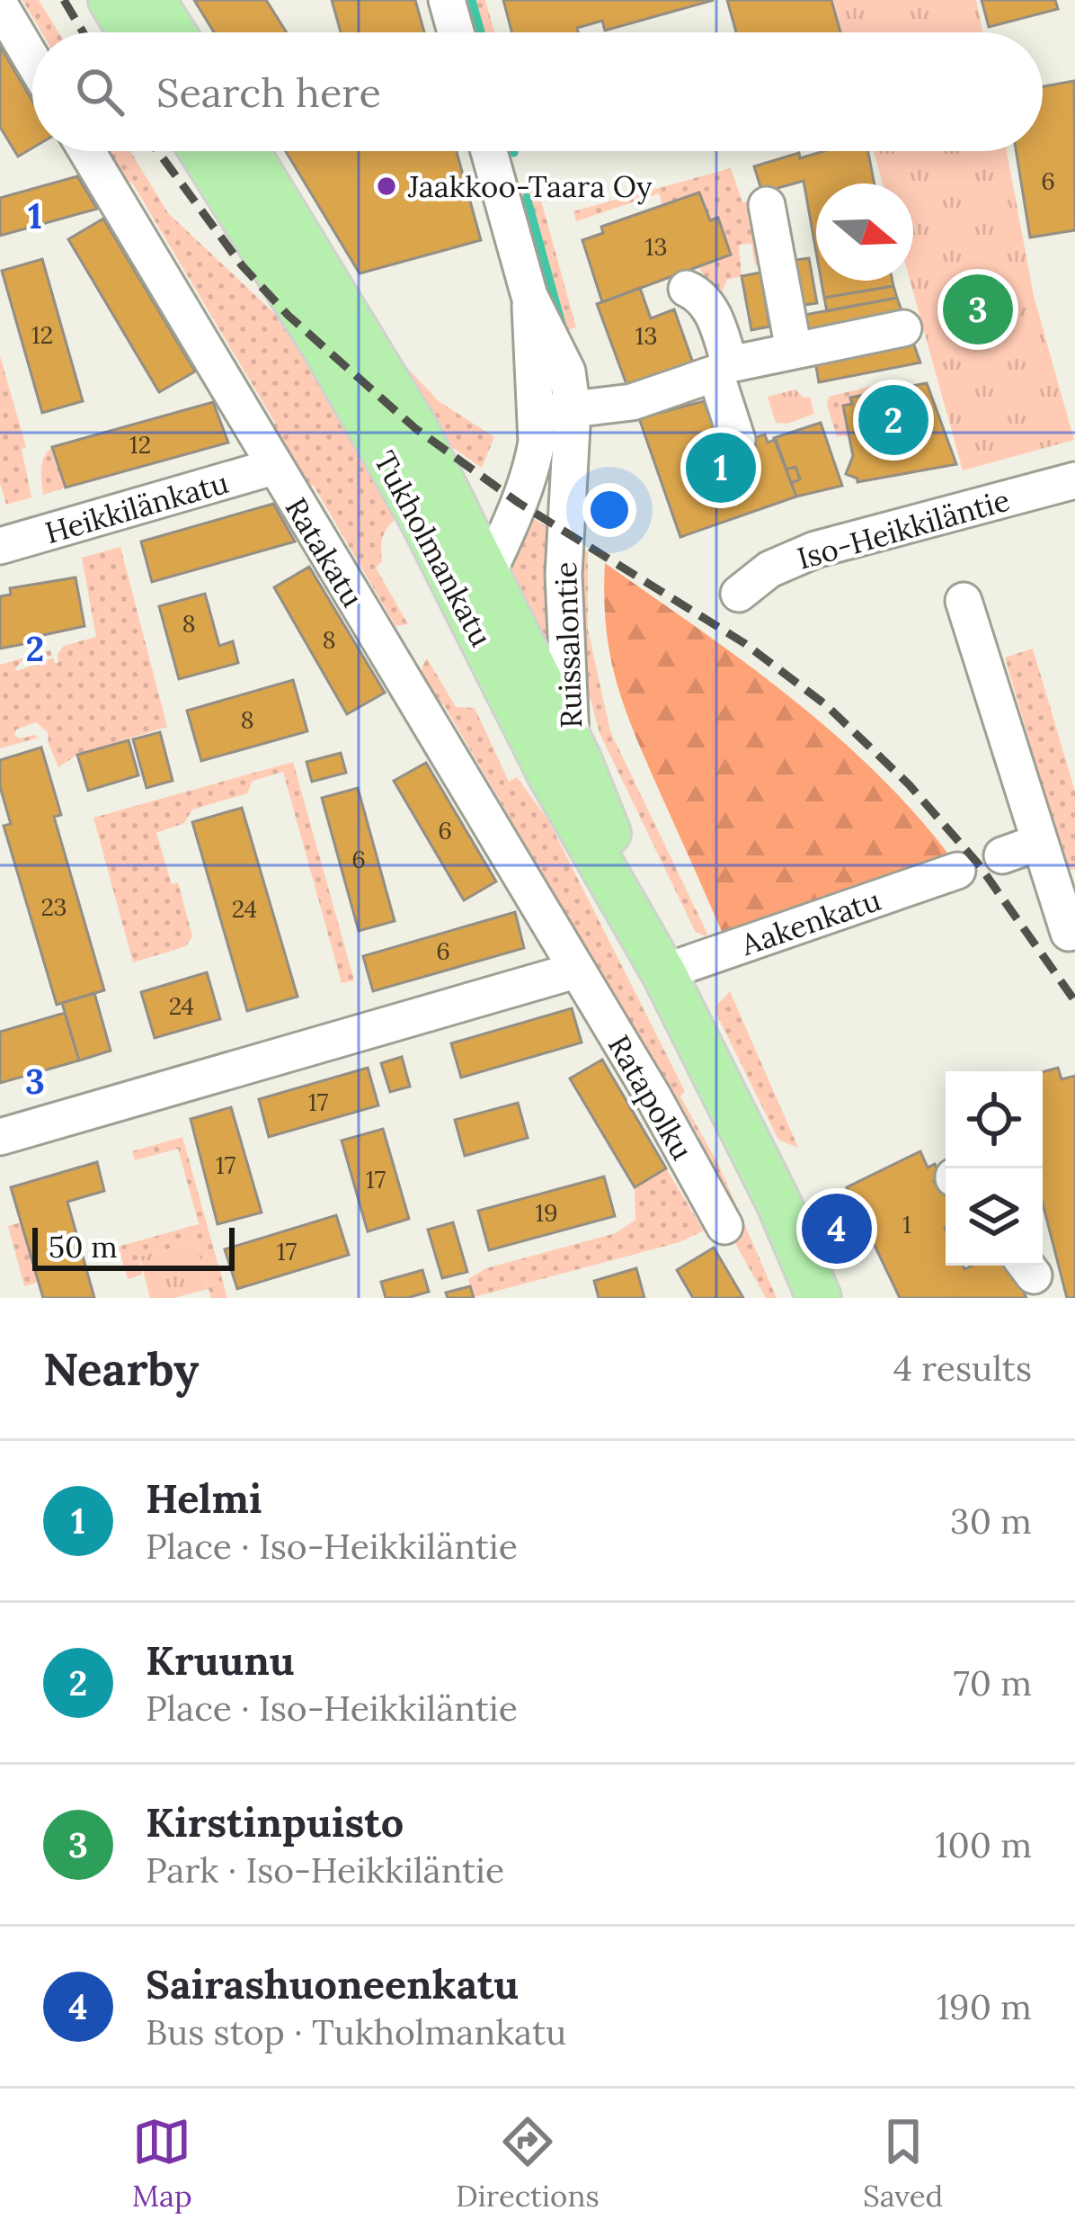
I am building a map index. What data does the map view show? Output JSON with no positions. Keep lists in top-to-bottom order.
{
  "streets": {
    "main road": ["Tukholmankatu"],
    "street": [
      "Heikkilänkatu",
      "Iso-Heikkiläntie",
      "Ratakatu",
      "Ruissalontie",
      "Aakenkatu",
      "Ratapolku"
    ]
  },
  "crossings": [
    ["Heikkilänkatu", "Ratakatu"],
    ["Tukholmankatu", "Ruissalontie"],
    ["Tukholmankatu", "Aakenkatu"],
    ["Ratakatu", "Ratapolku"]
  ],
  "places": ["Jaakkoo-Taara Oy"],
  "house_numbers": [
    "6",
    "13",
    "12",
    "13",
    "12",
    "8",
    "8",
    "8",
    "6",
    "6",
    "23",
    "24",
    "6",
    "24",
    "17",
    "17",
    "17",
    "19",
    "1",
    "17"
  ],
  "scale_bar": "50 m",
  "north": "right",
  "page": {
    "search": "Search here",
    "pins": [
      "3",
      "2",
      "1",
      "4"
    ],
    "scale": "50 m",
    "heading": ["Nearby", "4 results"],
    "list": [
      {
        "mark": "1",
        "name": "Helmi",
        "note": "Place · Iso-Heikkiläntie",
        "value": "30 m"
      },
      {
        "mark": "2",
        "name": "Kruunu",
        "note": "Place · Iso-Heikkiläntie",
        "value": "70 m"
      },
      {
        "mark": "3",
        "name": "Kirstinpuisto",
        "note": "Park · Iso-Heikkiläntie",
        "value": "100 m"
      },
      {
        "mark": "4",
        "name": "Sairashuoneenkatu",
        "note": "Bus stop · Tukholmankatu",
        "value": "190 m"
      }
    ],
    "nav": ["Map", "Directions", "Saved"]
  },
  "grid": {
    "rows": ["1", "2", "3"]
  }
}
